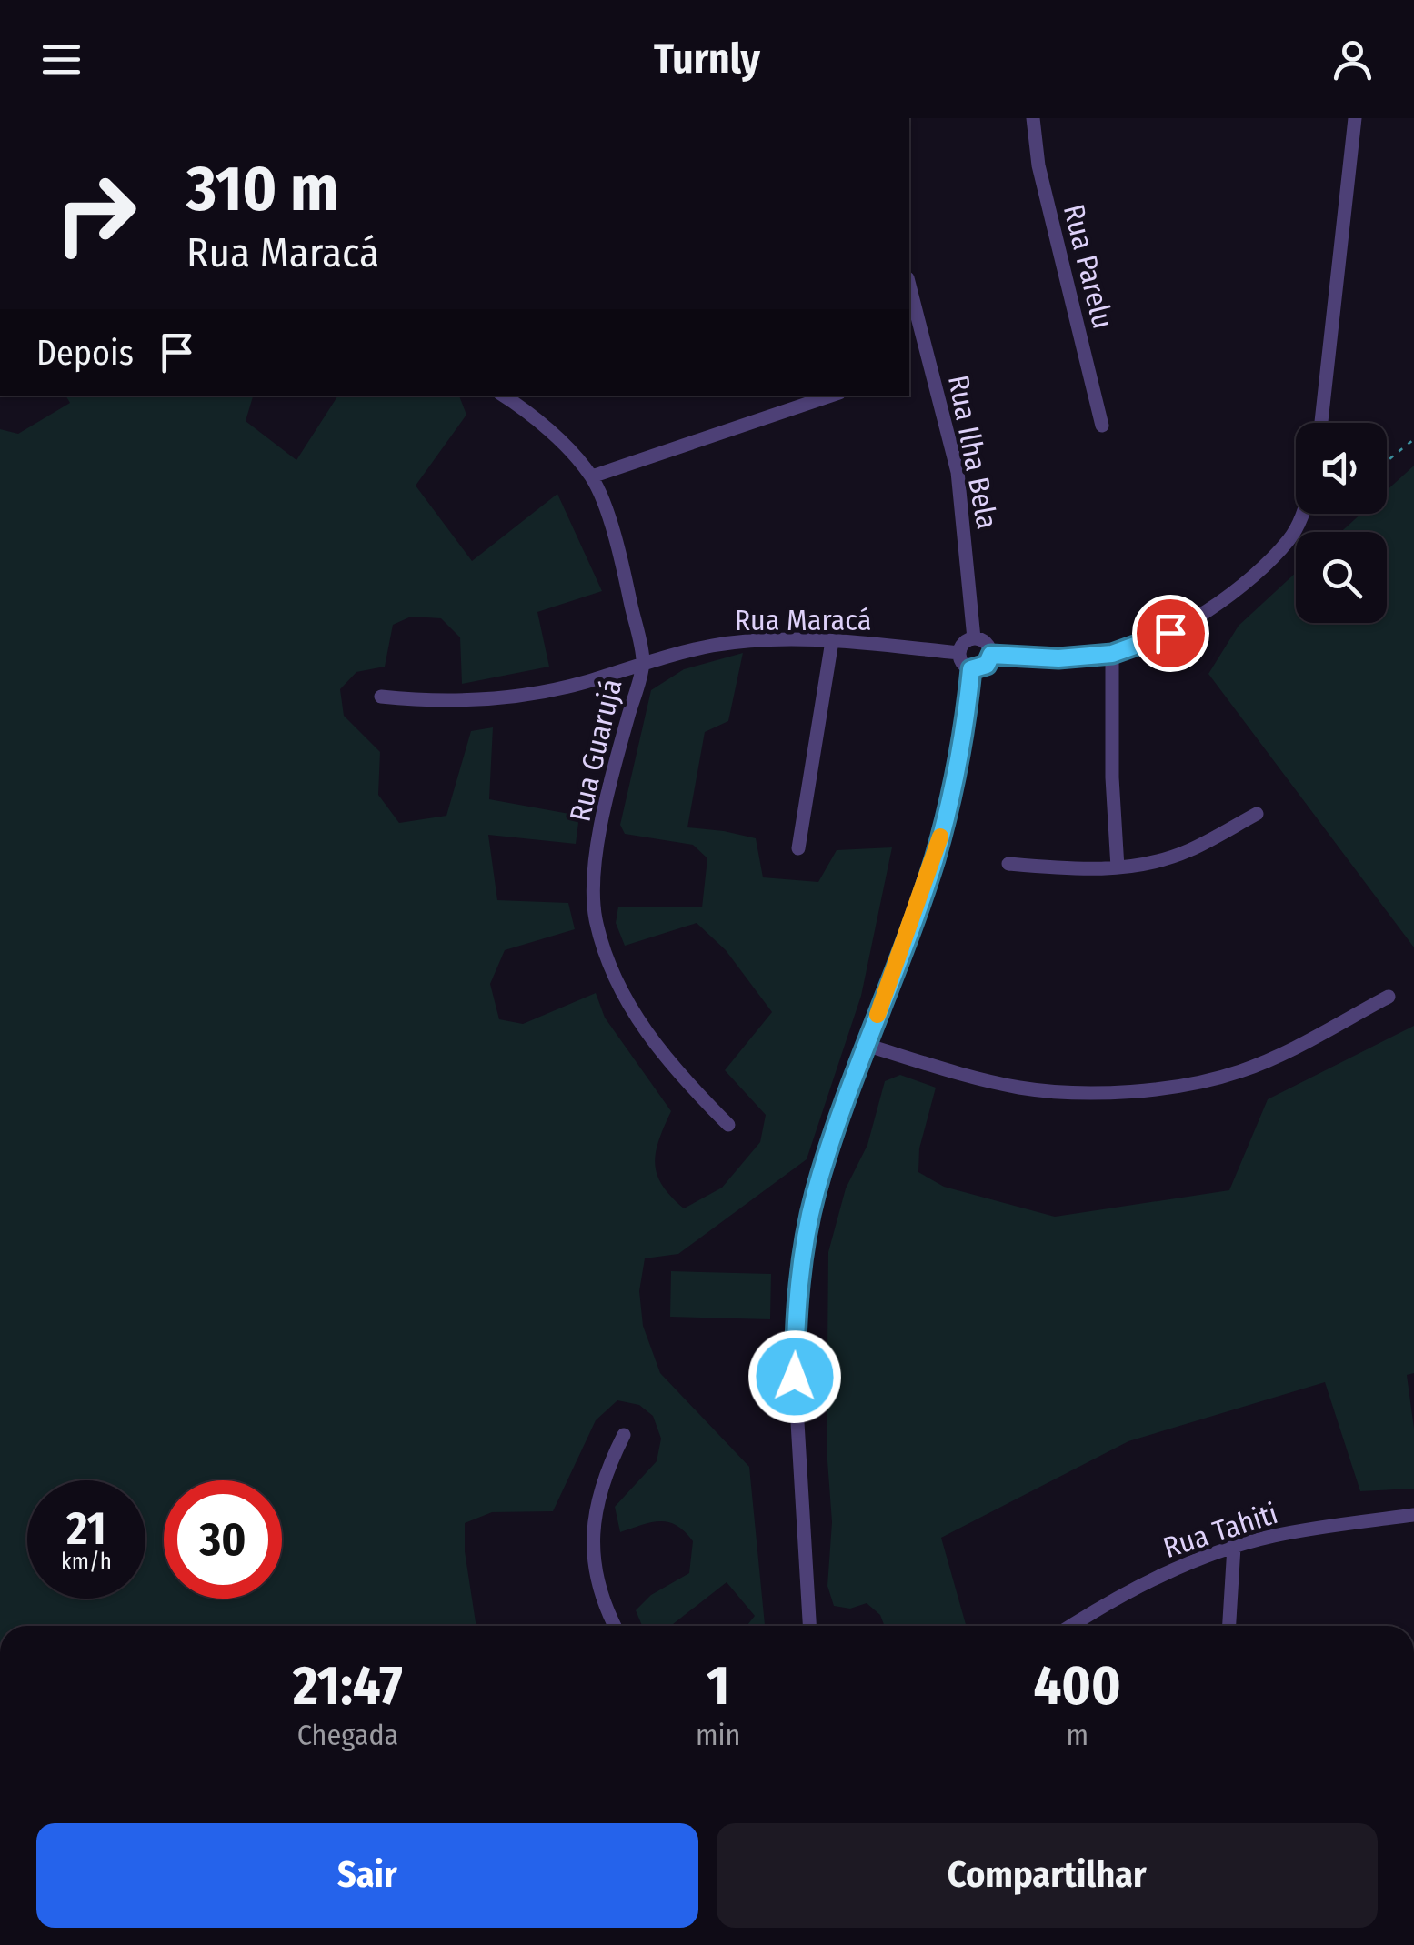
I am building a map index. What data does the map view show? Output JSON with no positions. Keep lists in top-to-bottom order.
{
  "streets": {
    "street": [
      "Rua Parelu",
      "Rua Ilha Bela",
      "Rua Maracá",
      "Rua Guarujá",
      "Rua Tahiti"
    ]
  },
  "crossings": [
    ["Rua Ilha Bela", "Rua Maracá"],
    ["Rua Maracá", "Rua Guarujá"]
  ],
  "page": {
    "header": "Turnly",
    "turn": ["310 m", "Rua Maracá"],
    "then": "Depois",
    "speed": "21 km/h",
    "limit": "30",
    "eta": [
      "21:47",
      "Chegada",
      "1",
      "min",
      "400",
      "m"
    ],
    "buttons": ["Sair", "Compartilhar"]
  }
}
